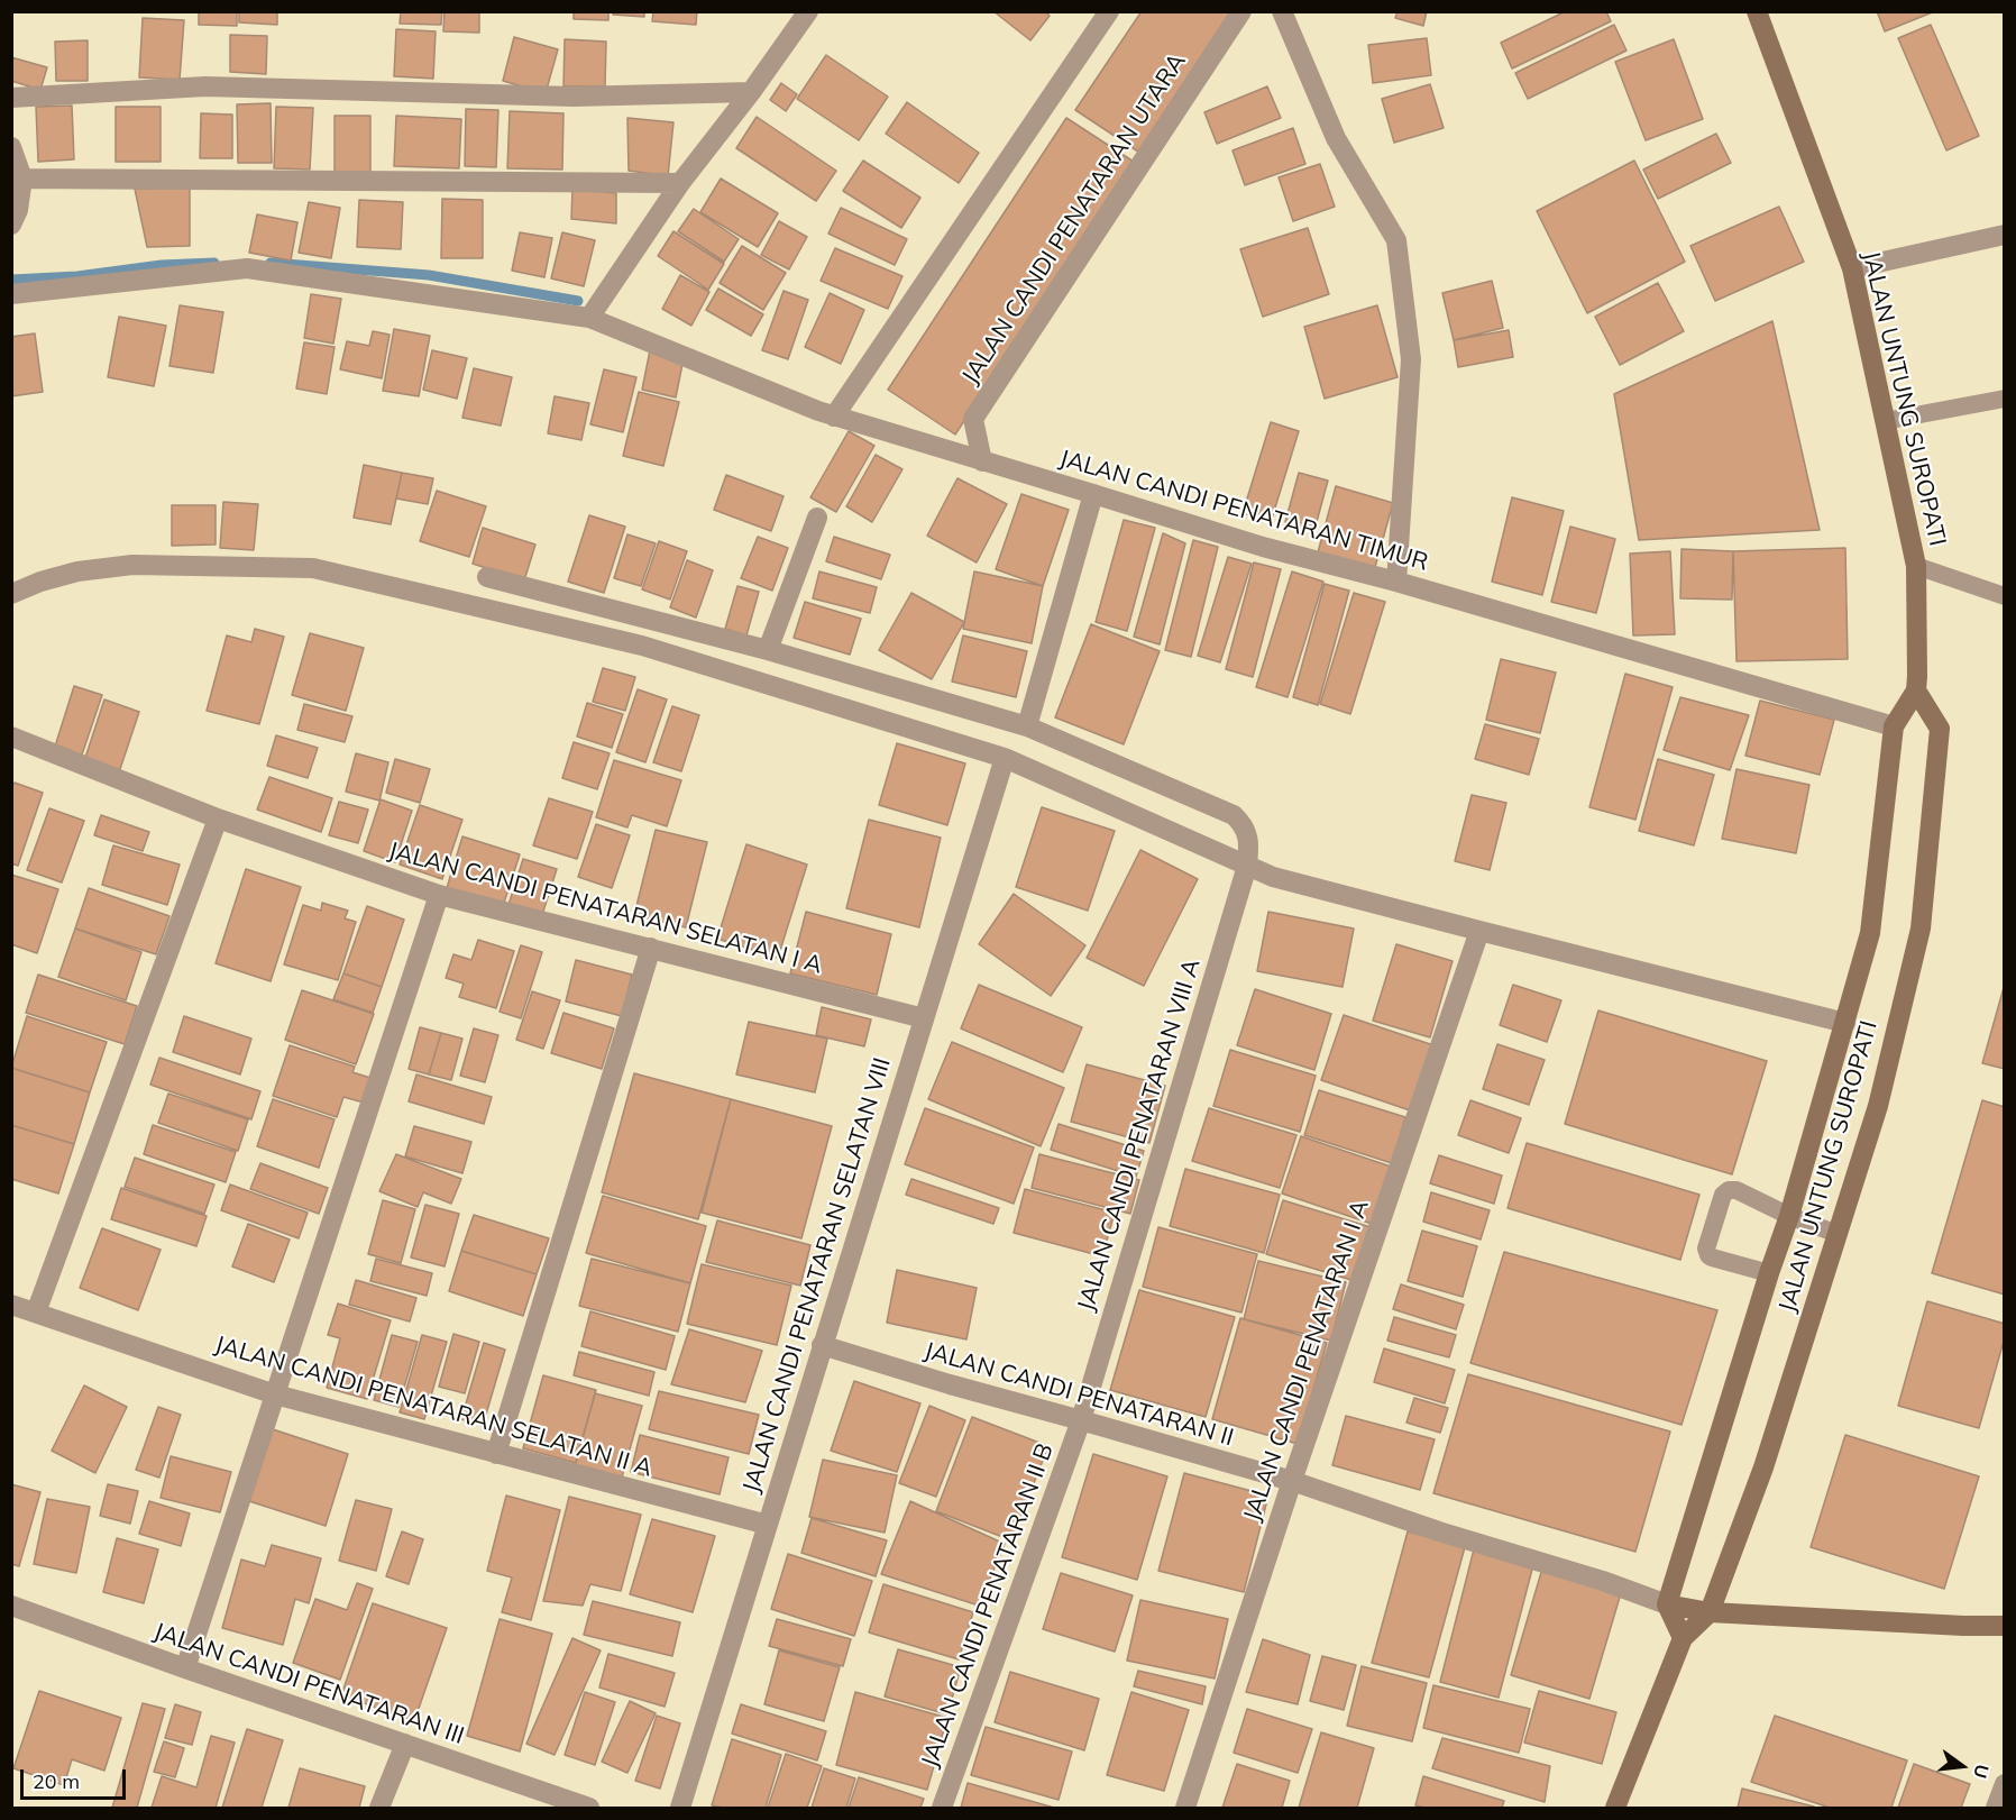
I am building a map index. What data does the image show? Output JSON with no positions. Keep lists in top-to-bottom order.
{
  "streets": {
    "main road": ["JALAN UNTUNG SUROPATI"],
    "street": [
      "JALAN CANDI PENATARAN UTARA",
      "JALAN CANDI PENATARAN TIMUR",
      "JALAN CANDI PENATARAN SELATAN I A",
      "JALAN CANDI PENATARAN VIII A",
      "JALAN CANDI PENATARAN SELATAN VIII",
      "JALAN CANDI PENATARAN I A",
      "JALAN CANDI PENATARAN II",
      "JALAN CANDI PENATARAN SELATAN II A",
      "JALAN CANDI PENATARAN II B",
      "JALAN CANDI PENATARAN III"
    ]
  },
  "crossings": [
    ["JALAN CANDI PENATARAN UTARA", "JALAN CANDI PENATARAN TIMUR"],
    ["JALAN UNTUNG SUROPATI", "JALAN CANDI PENATARAN TIMUR"],
    ["JALAN UNTUNG SUROPATI", "JALAN CANDI PENATARAN II"],
    ["JALAN CANDI PENATARAN SELATAN I A", "JALAN CANDI PENATARAN SELATAN VIII"],
    ["JALAN CANDI PENATARAN VIII A", "JALAN CANDI PENATARAN II"],
    ["JALAN CANDI PENATARAN VIII A", "JALAN CANDI PENATARAN II B"],
    ["JALAN CANDI PENATARAN SELATAN VIII", "JALAN CANDI PENATARAN II"],
    ["JALAN CANDI PENATARAN SELATAN VIII", "JALAN CANDI PENATARAN SELATAN II A"],
    ["JALAN CANDI PENATARAN I A", "JALAN CANDI PENATARAN II"],
    ["JALAN CANDI PENATARAN II", "JALAN CANDI PENATARAN II B"]
  ],
  "scale_bar": "20 m",
  "north": "right"
}
